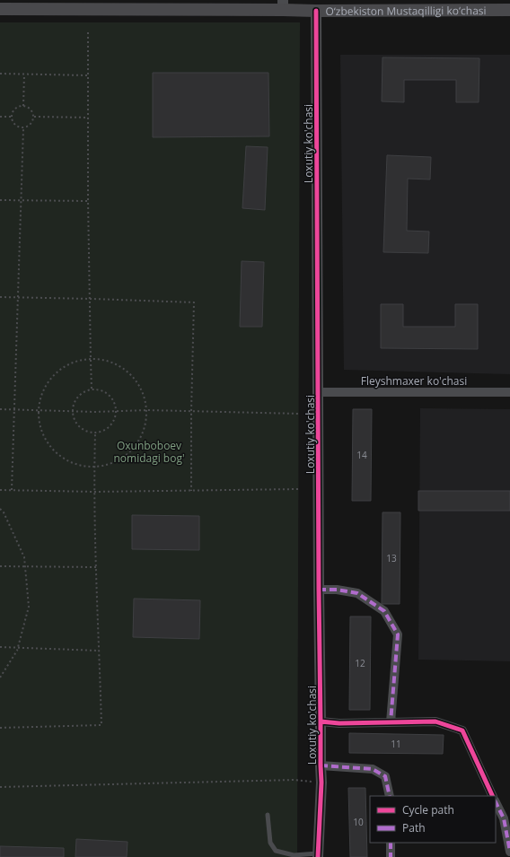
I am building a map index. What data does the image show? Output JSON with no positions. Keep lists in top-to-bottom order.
{
  "streets": {
    "main road": ["O‘zbekiston Mustaqilligi ko‘chasi"],
    "street": ["Loxutiy ko'chasi", "Fleyshmaxer ko'chasi"]
  },
  "crossings": [
    ["O‘zbekiston Mustaqilligi ko‘chasi", "Loxutiy ko'chasi"],
    ["Loxutiy ko'chasi", "Fleyshmaxer ko'chasi"]
  ],
  "parks": ["Oxunboboev nomidagi bog'"],
  "house_numbers": [
    "14",
    "13",
    "12",
    "11",
    "10"
  ],
  "legend": ["Cycle path", "Path"]
}
